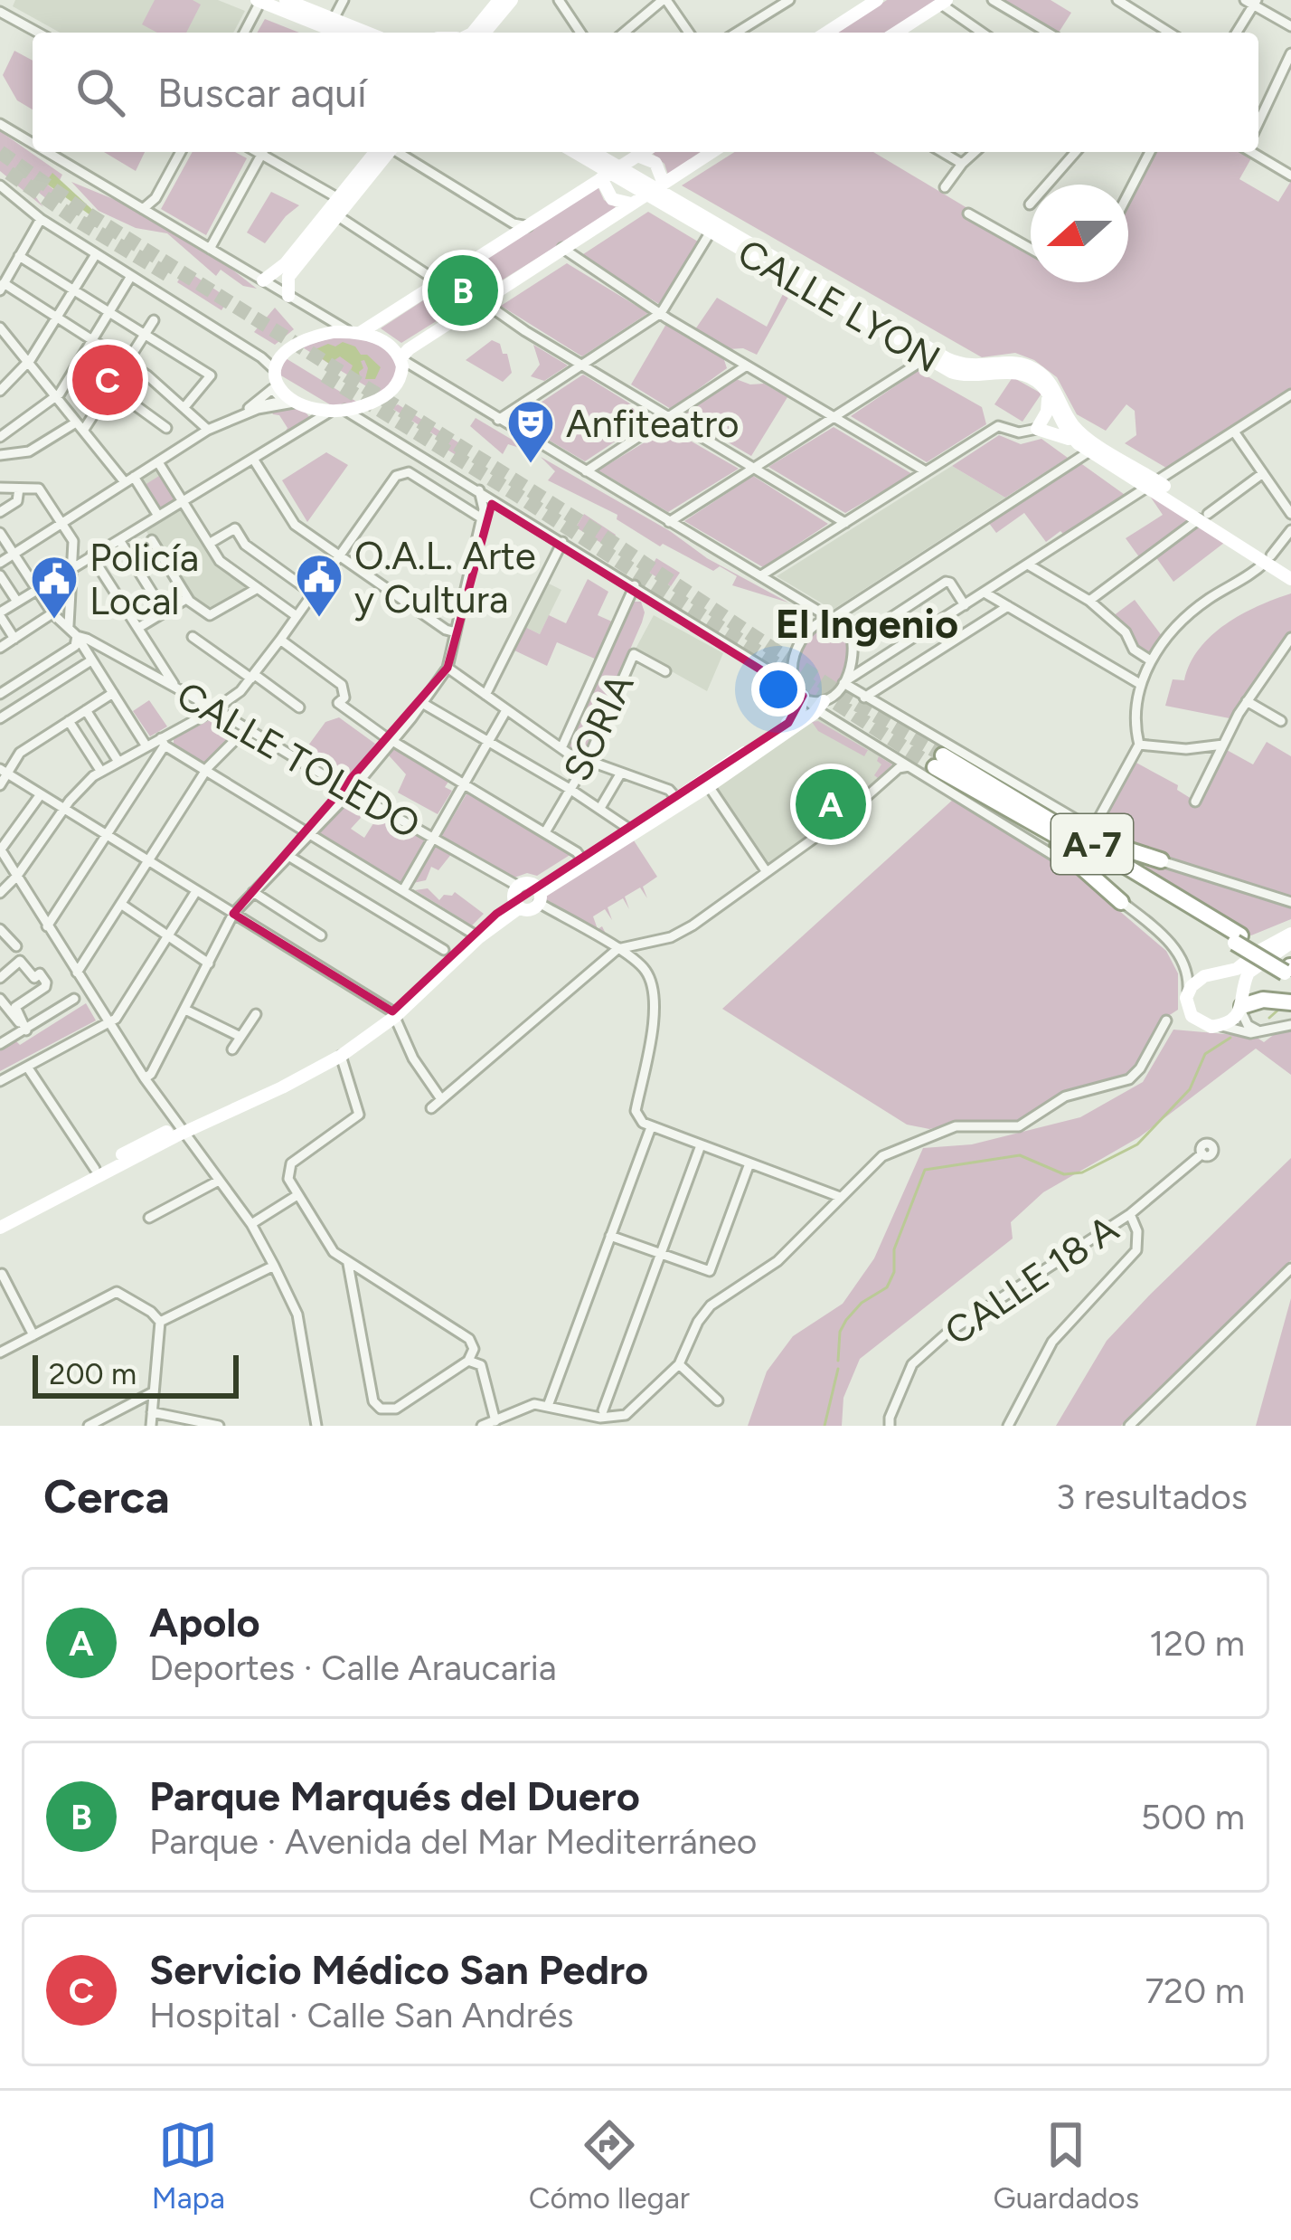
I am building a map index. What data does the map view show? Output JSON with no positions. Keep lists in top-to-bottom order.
{
  "streets": {
    "highway": ["A-7"],
    "street": [
      "CALLE LYON",
      "SORIA",
      "CALLE TOLEDO",
      "CALLE 18 A"
    ]
  },
  "districts": ["El Ingenio"],
  "places": {
    "theatre": ["Anfiteatro"],
    "public building": ["O.A.L. Arte y Cultura", "Policía Local"]
  },
  "scale_bar": "200 m",
  "north": "left",
  "page": {
    "search": "Buscar aquí",
    "pins": ["B", "C", "A"],
    "scale": "200 m",
    "heading": ["Cerca", "3 resultados"],
    "list": [
      {
        "mark": "A",
        "name": "Apolo",
        "note": "Deportes · Calle Araucaria",
        "value": "120 m"
      },
      {
        "mark": "B",
        "name": "Parque Marqués del Duero",
        "note": "Parque · Avenida del Mar Mediterráneo",
        "value": "500 m"
      },
      {
        "mark": "C",
        "name": "Servicio Médico San Pedro",
        "note": "Hospital · Calle San Andrés",
        "value": "720 m"
      }
    ],
    "nav": ["Mapa", "Cómo llegar", "Guardados"]
  }
}
